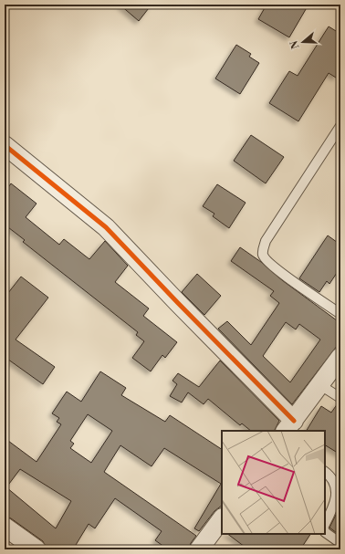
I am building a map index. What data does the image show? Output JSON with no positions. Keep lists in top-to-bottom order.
{
  "north": "left"
}
